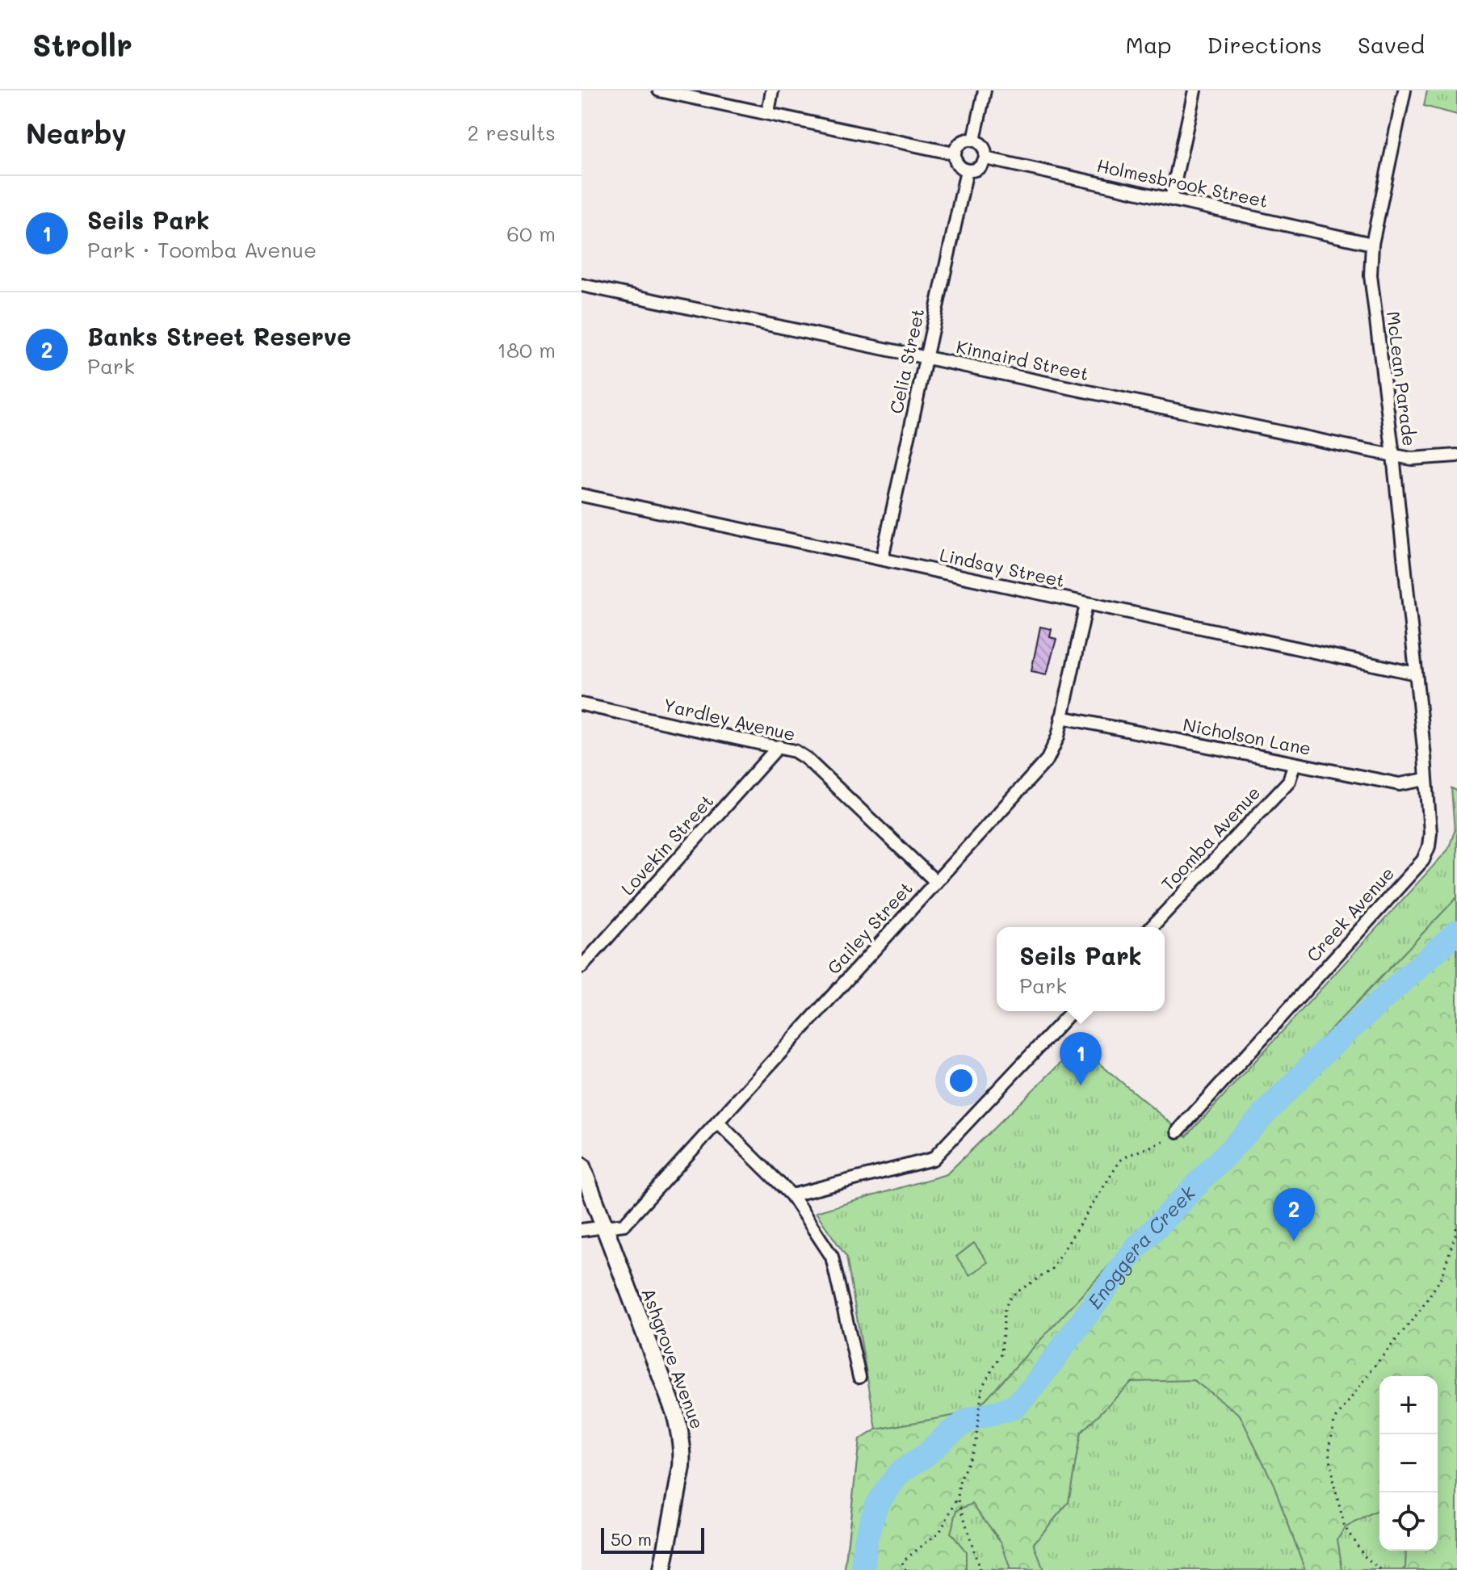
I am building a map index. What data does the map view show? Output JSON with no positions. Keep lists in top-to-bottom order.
{
  "streets": {
    "main road": ["Ashgrove Avenue"],
    "street": [
      "Holmesbrook Street",
      "Kinnaird Street",
      "Celia Street",
      "McLean Parade",
      "Lindsay Street",
      "Yardley Avenue",
      "Nicholson Lane",
      "Toomba Avenue",
      "Lovekin Street",
      "Creek Avenue",
      "Gailey Street"
    ]
  },
  "crossings": [
    ["Holmesbrook Street", "Celia Street"],
    ["Holmesbrook Street", "McLean Parade"],
    ["Kinnaird Street", "Celia Street"],
    ["Kinnaird Street", "McLean Parade"],
    ["Celia Street", "Lindsay Street"],
    ["McLean Parade", "Lindsay Street"],
    ["McLean Parade", "Creek Avenue"],
    ["Lindsay Street", "Creek Avenue"],
    ["Lindsay Street", "Gailey Street"],
    ["Yardley Avenue", "Lovekin Street"],
    ["Yardley Avenue", "Gailey Street"],
    ["Nicholson Lane", "Toomba Avenue"],
    ["Nicholson Lane", "Creek Avenue"],
    ["Nicholson Lane", "Gailey Street"],
    ["Gailey Street", "Ashgrove Avenue"]
  ],
  "water": ["Enoggera Creek"],
  "scale_bar": "50 m",
  "page": {
    "header": "Strollr",
    "nav": ["Map", "Directions", "Saved"],
    "heading": ["Nearby", "2 results"],
    "list": [
      {
        "mark": "1",
        "name": "Seils Park",
        "note": "Park · Toomba Avenue",
        "value": "60 m"
      },
      {
        "mark": "2",
        "name": "Banks Street Reserve",
        "note": "Park",
        "value": "180 m"
      }
    ],
    "popup": ["Seils Park", "Park"],
    "pins": ["1", "2"],
    "map_buttons": ["+", "−"],
    "scale": "50 m"
  }
}
